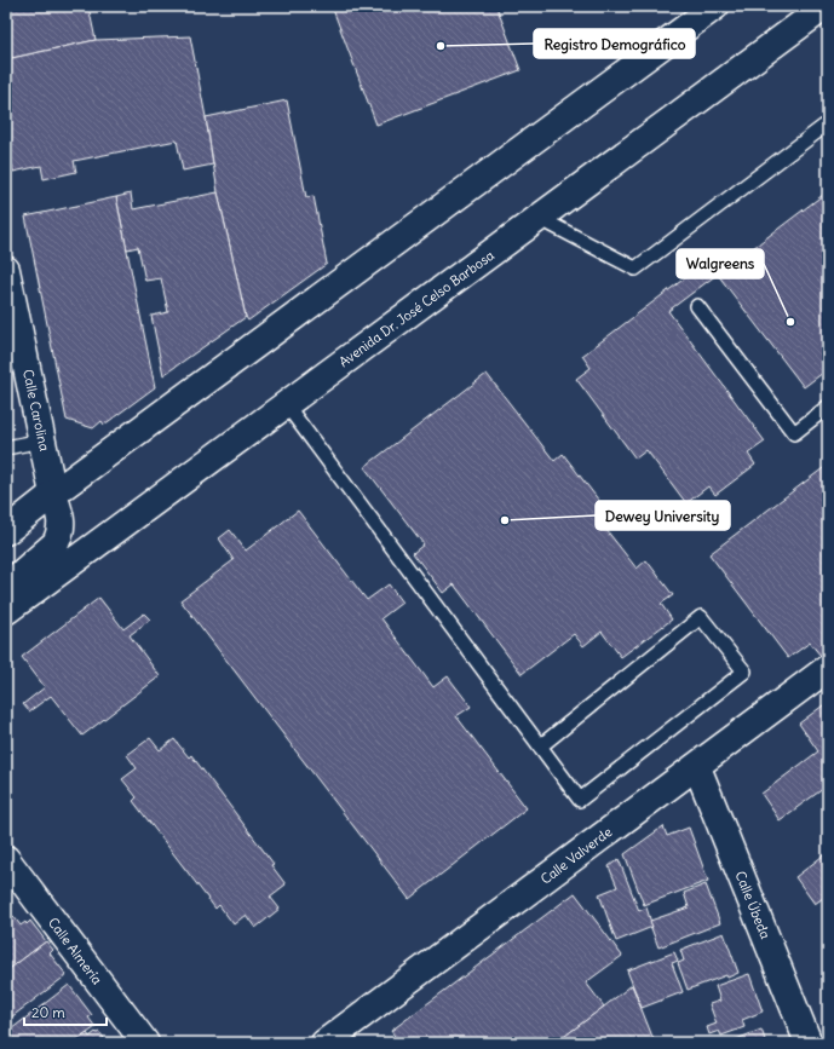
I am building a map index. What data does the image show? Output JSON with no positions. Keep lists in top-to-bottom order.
{
  "streets": {
    "main road": [
      "Avenida Dr. José Celso Barbosa",
      "Calle Carolina",
      "Calle Valverde",
      "Calle Úbeda",
      "Calle Almería"
    ]
  },
  "crossings": [
    ["Calle Valverde", "Calle Úbeda"]
  ],
  "places": ["Registro Demográfico", "Walgreens", "Dewey University"],
  "scale_bar": "20 m"
}
